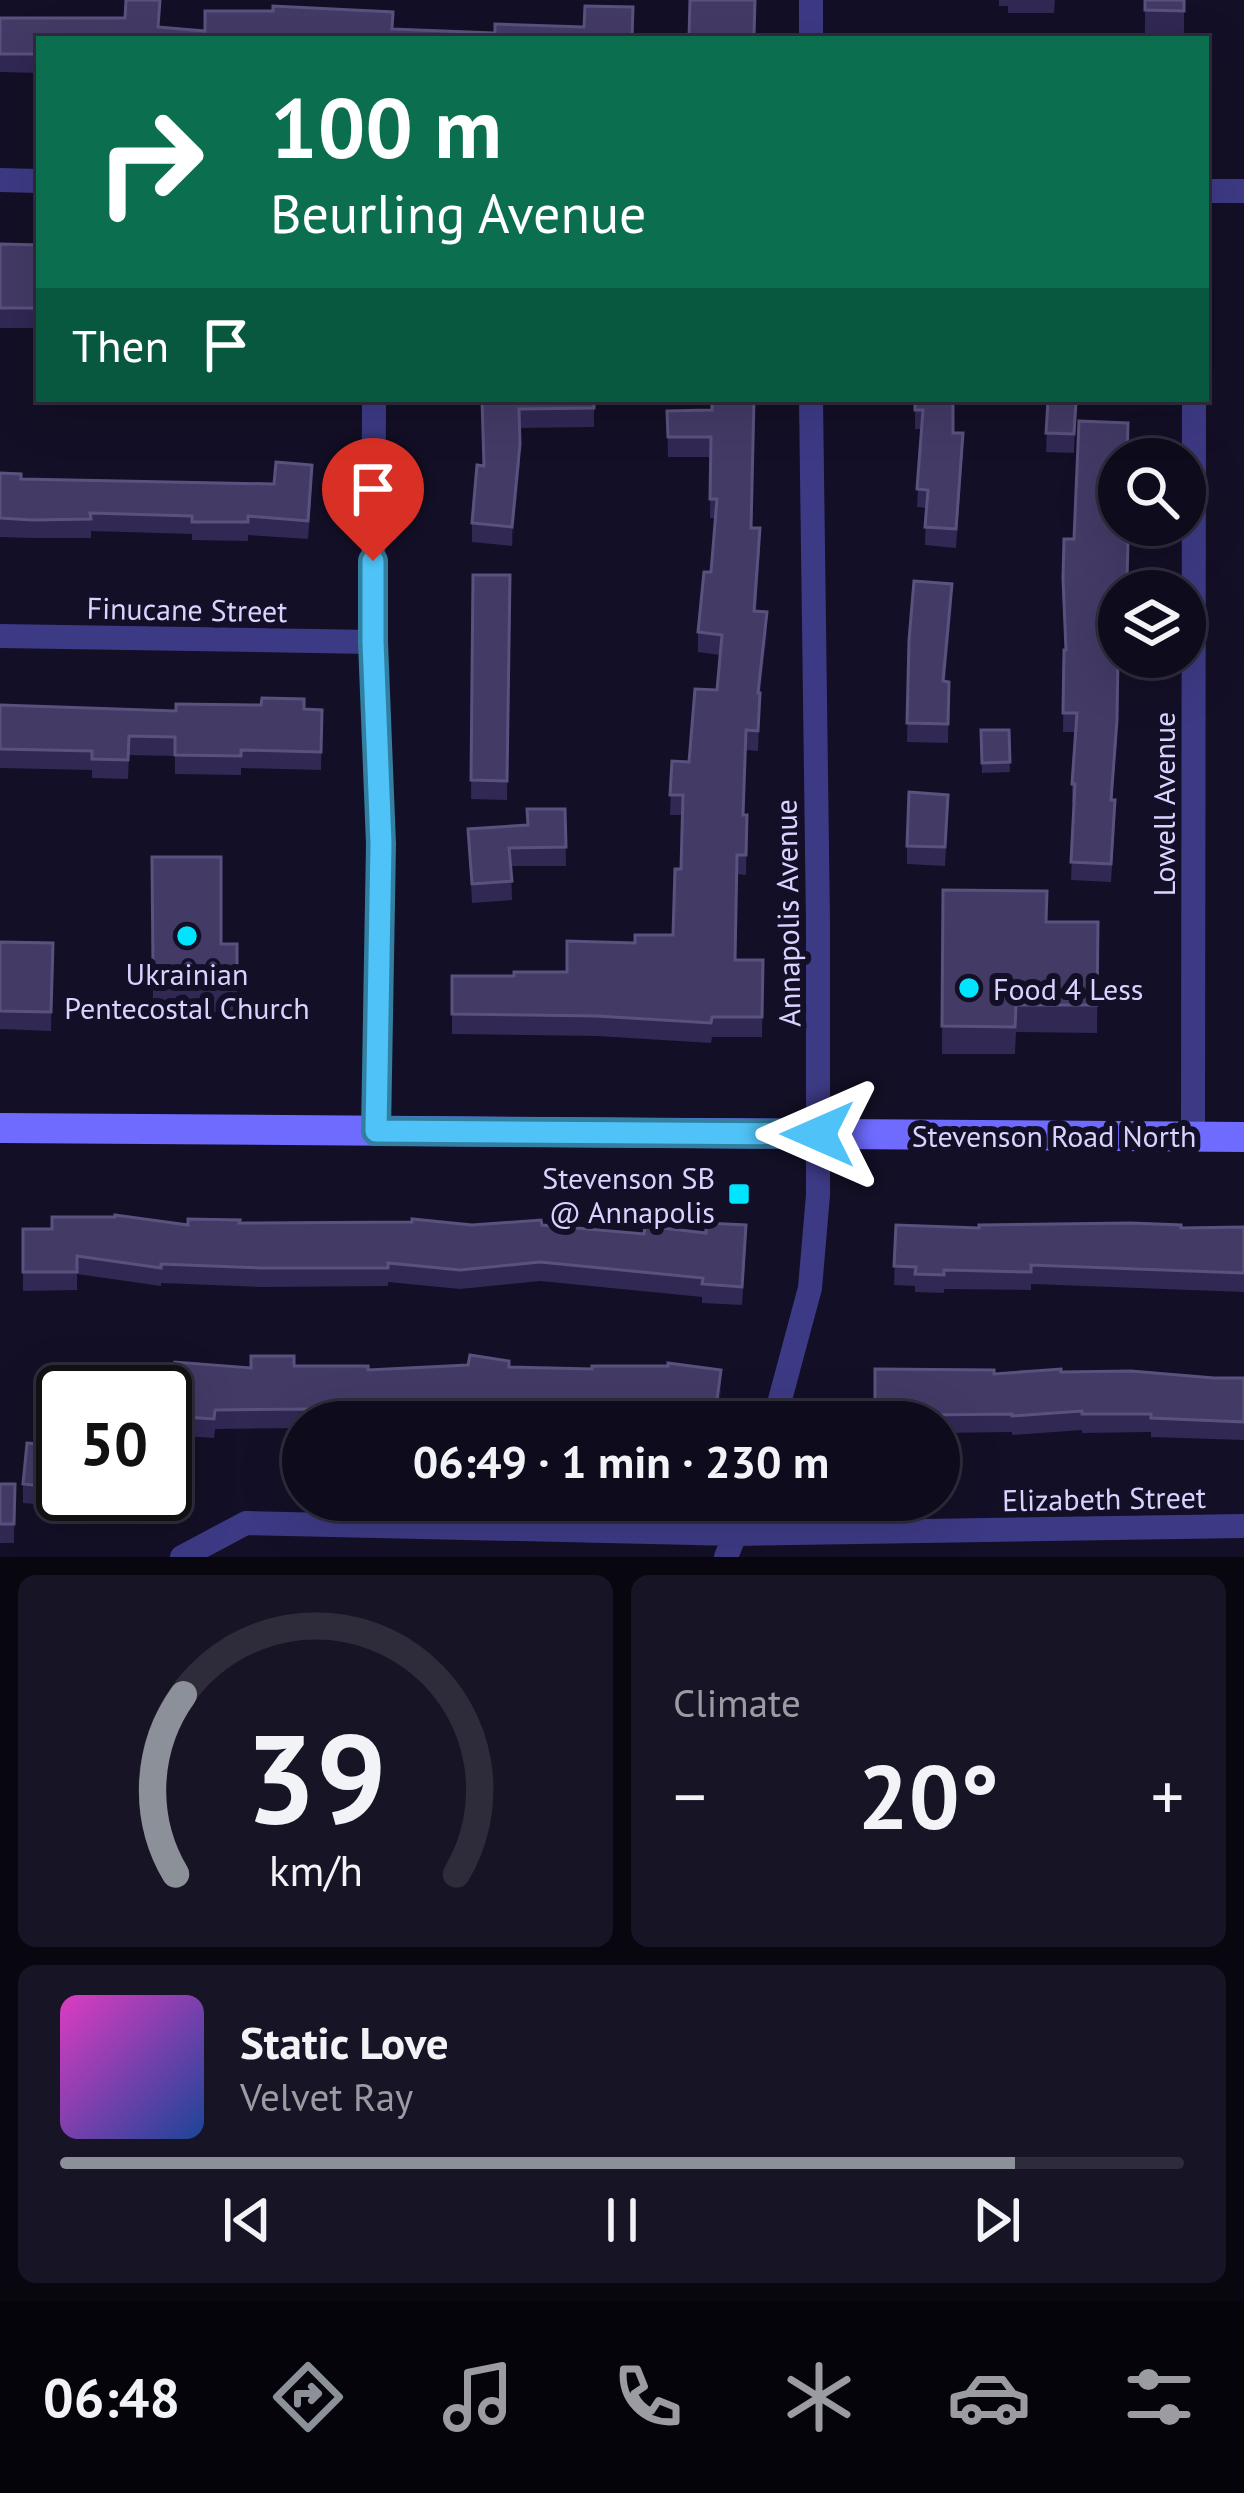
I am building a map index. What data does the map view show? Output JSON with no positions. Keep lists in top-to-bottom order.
{
  "streets": {
    "main road": ["Stevenson Road North"],
    "street": [
      "Finucane Street",
      "Lowell Avenue",
      "Annapolis Avenue",
      "Elizabeth Street"
    ]
  },
  "crossings": [
    ["Lowell Avenue", "Stevenson Road North"],
    ["Annapolis Avenue", "Stevenson Road North"]
  ],
  "places": {
    "other": ["Ukrainian Pentecostal Church", "Food 4 Less"],
    "transit": ["Stevenson SB @ Annapolis"]
  },
  "page": {
    "turn": ["100 m", "Beurling Avenue"],
    "then": "Then",
    "limit": "50",
    "trip": "06:49 · 1 min · 230 m",
    "tile": "Climate",
    "heat": ["−", "20°", "+"],
    "song": ["Static Love", "Velvet Ray"],
    "tabs": "06:48",
    "gauge": ["39", "km/h"]
  }
}
